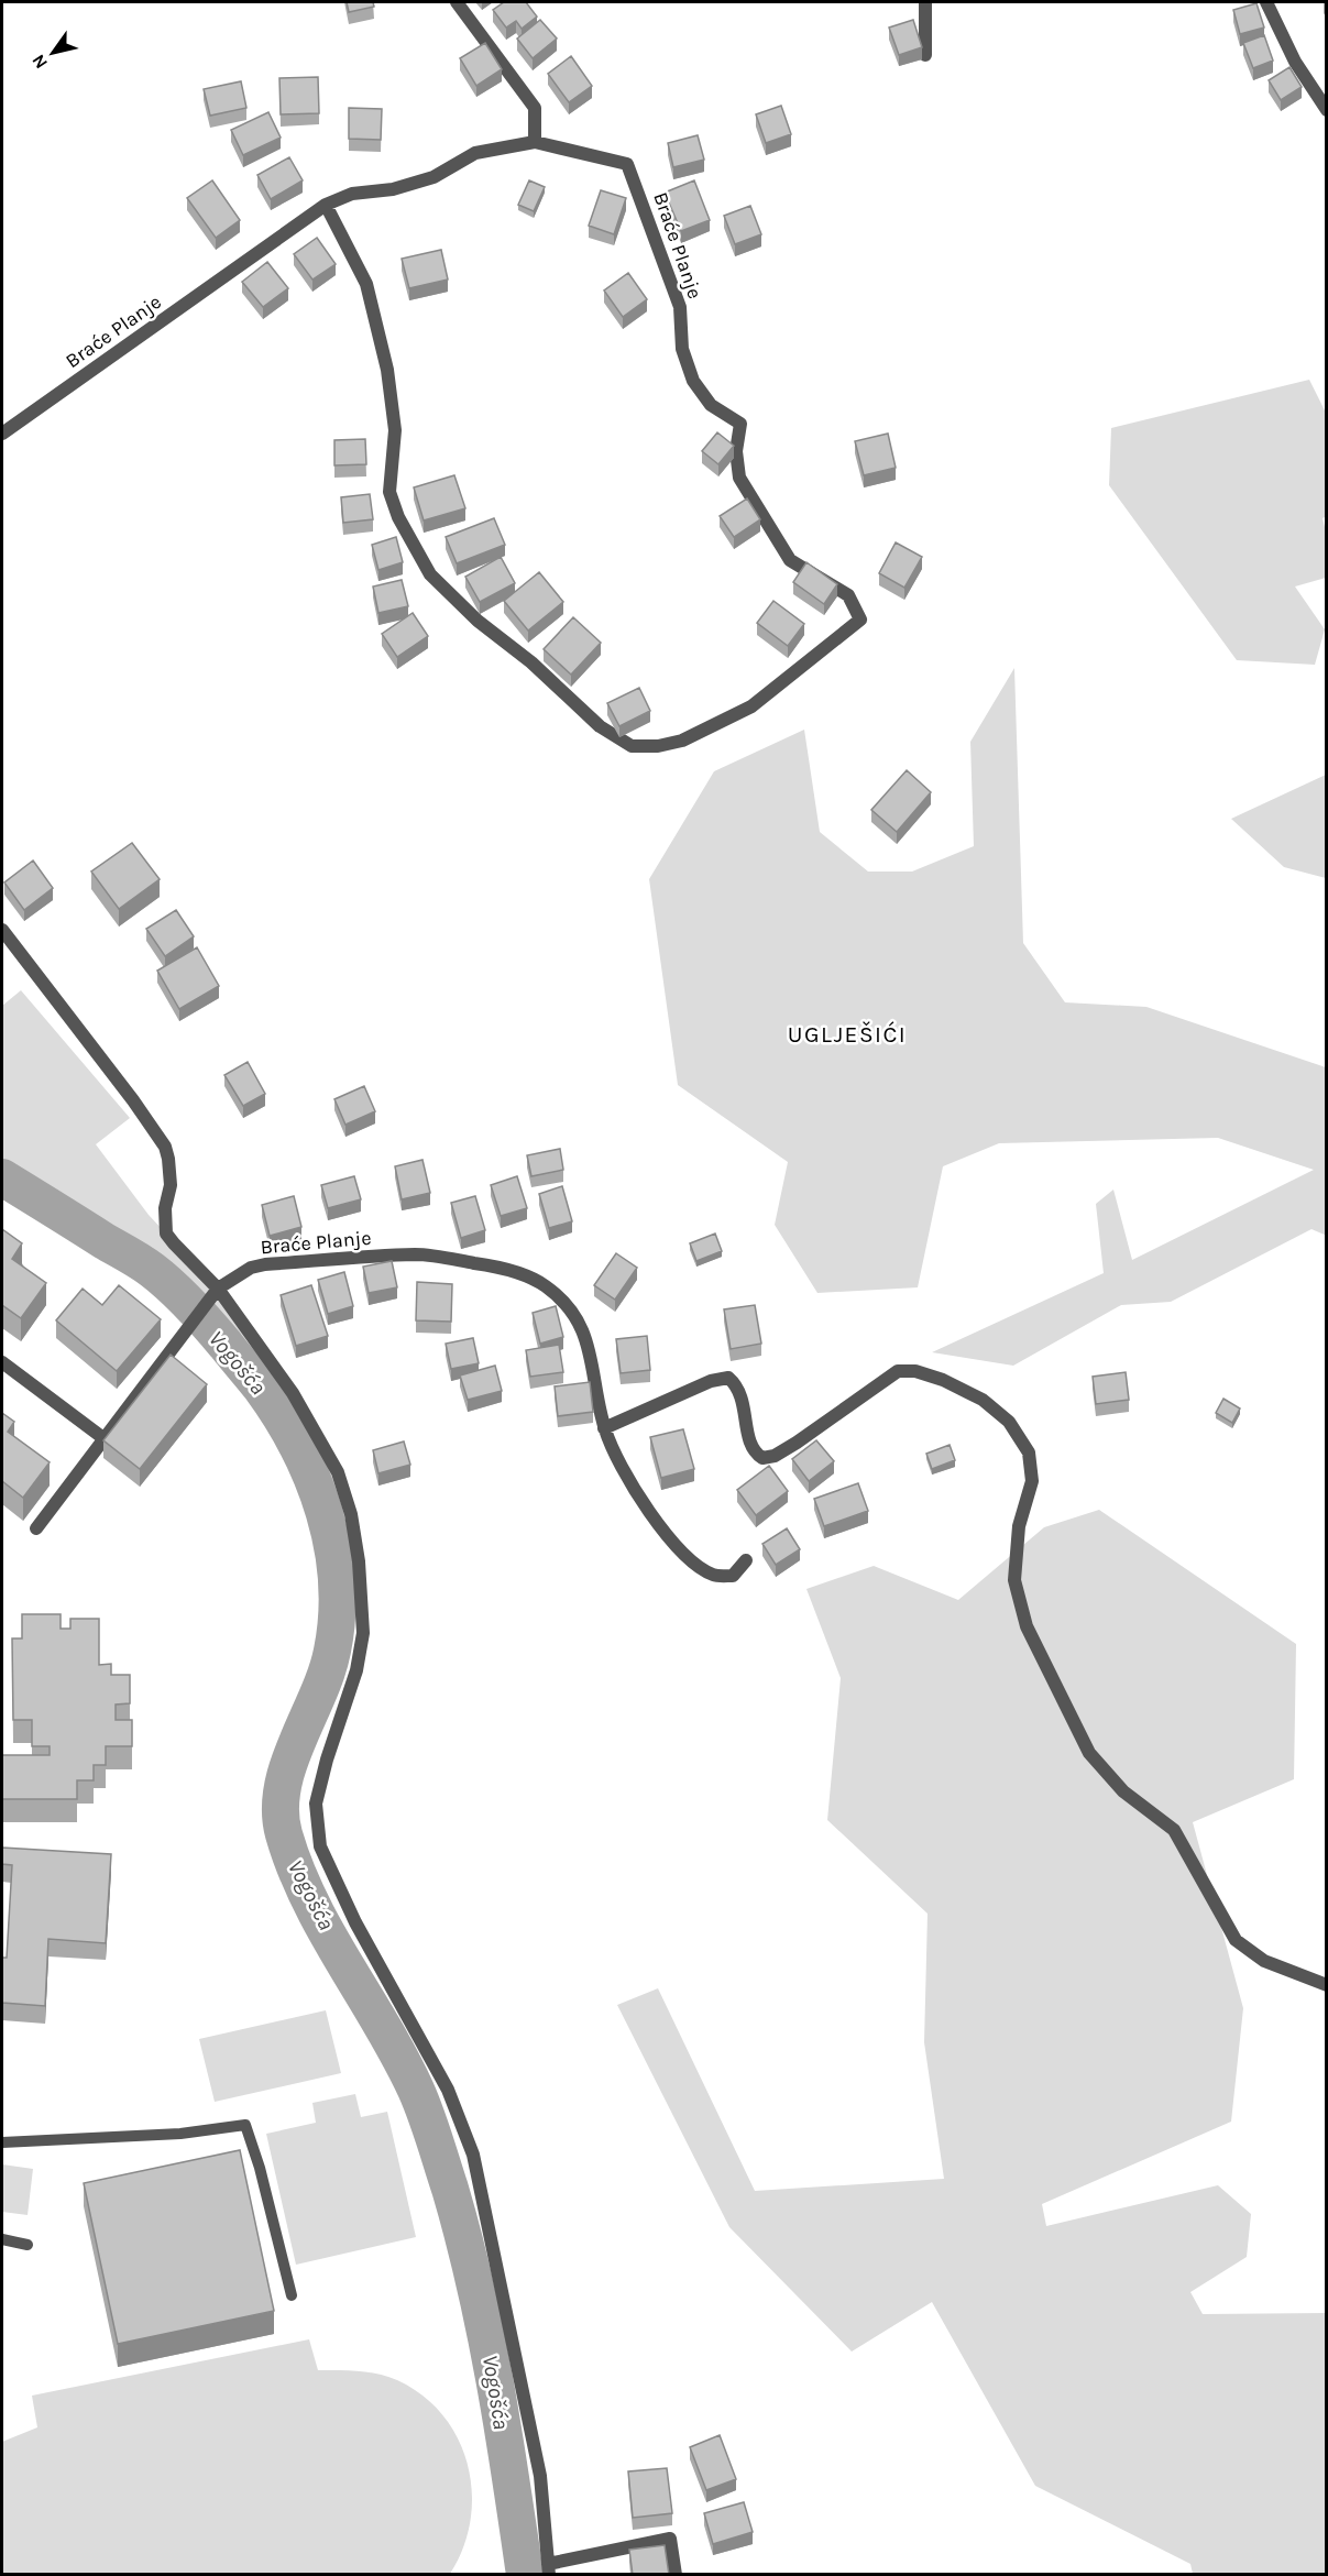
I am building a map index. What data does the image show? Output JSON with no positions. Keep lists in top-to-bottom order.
{
  "streets": {
    "street": ["Braće Planje"]
  },
  "districts": ["UGLJEŠIĆI"],
  "water": ["Vogošća"],
  "north": "bottom left"
}
